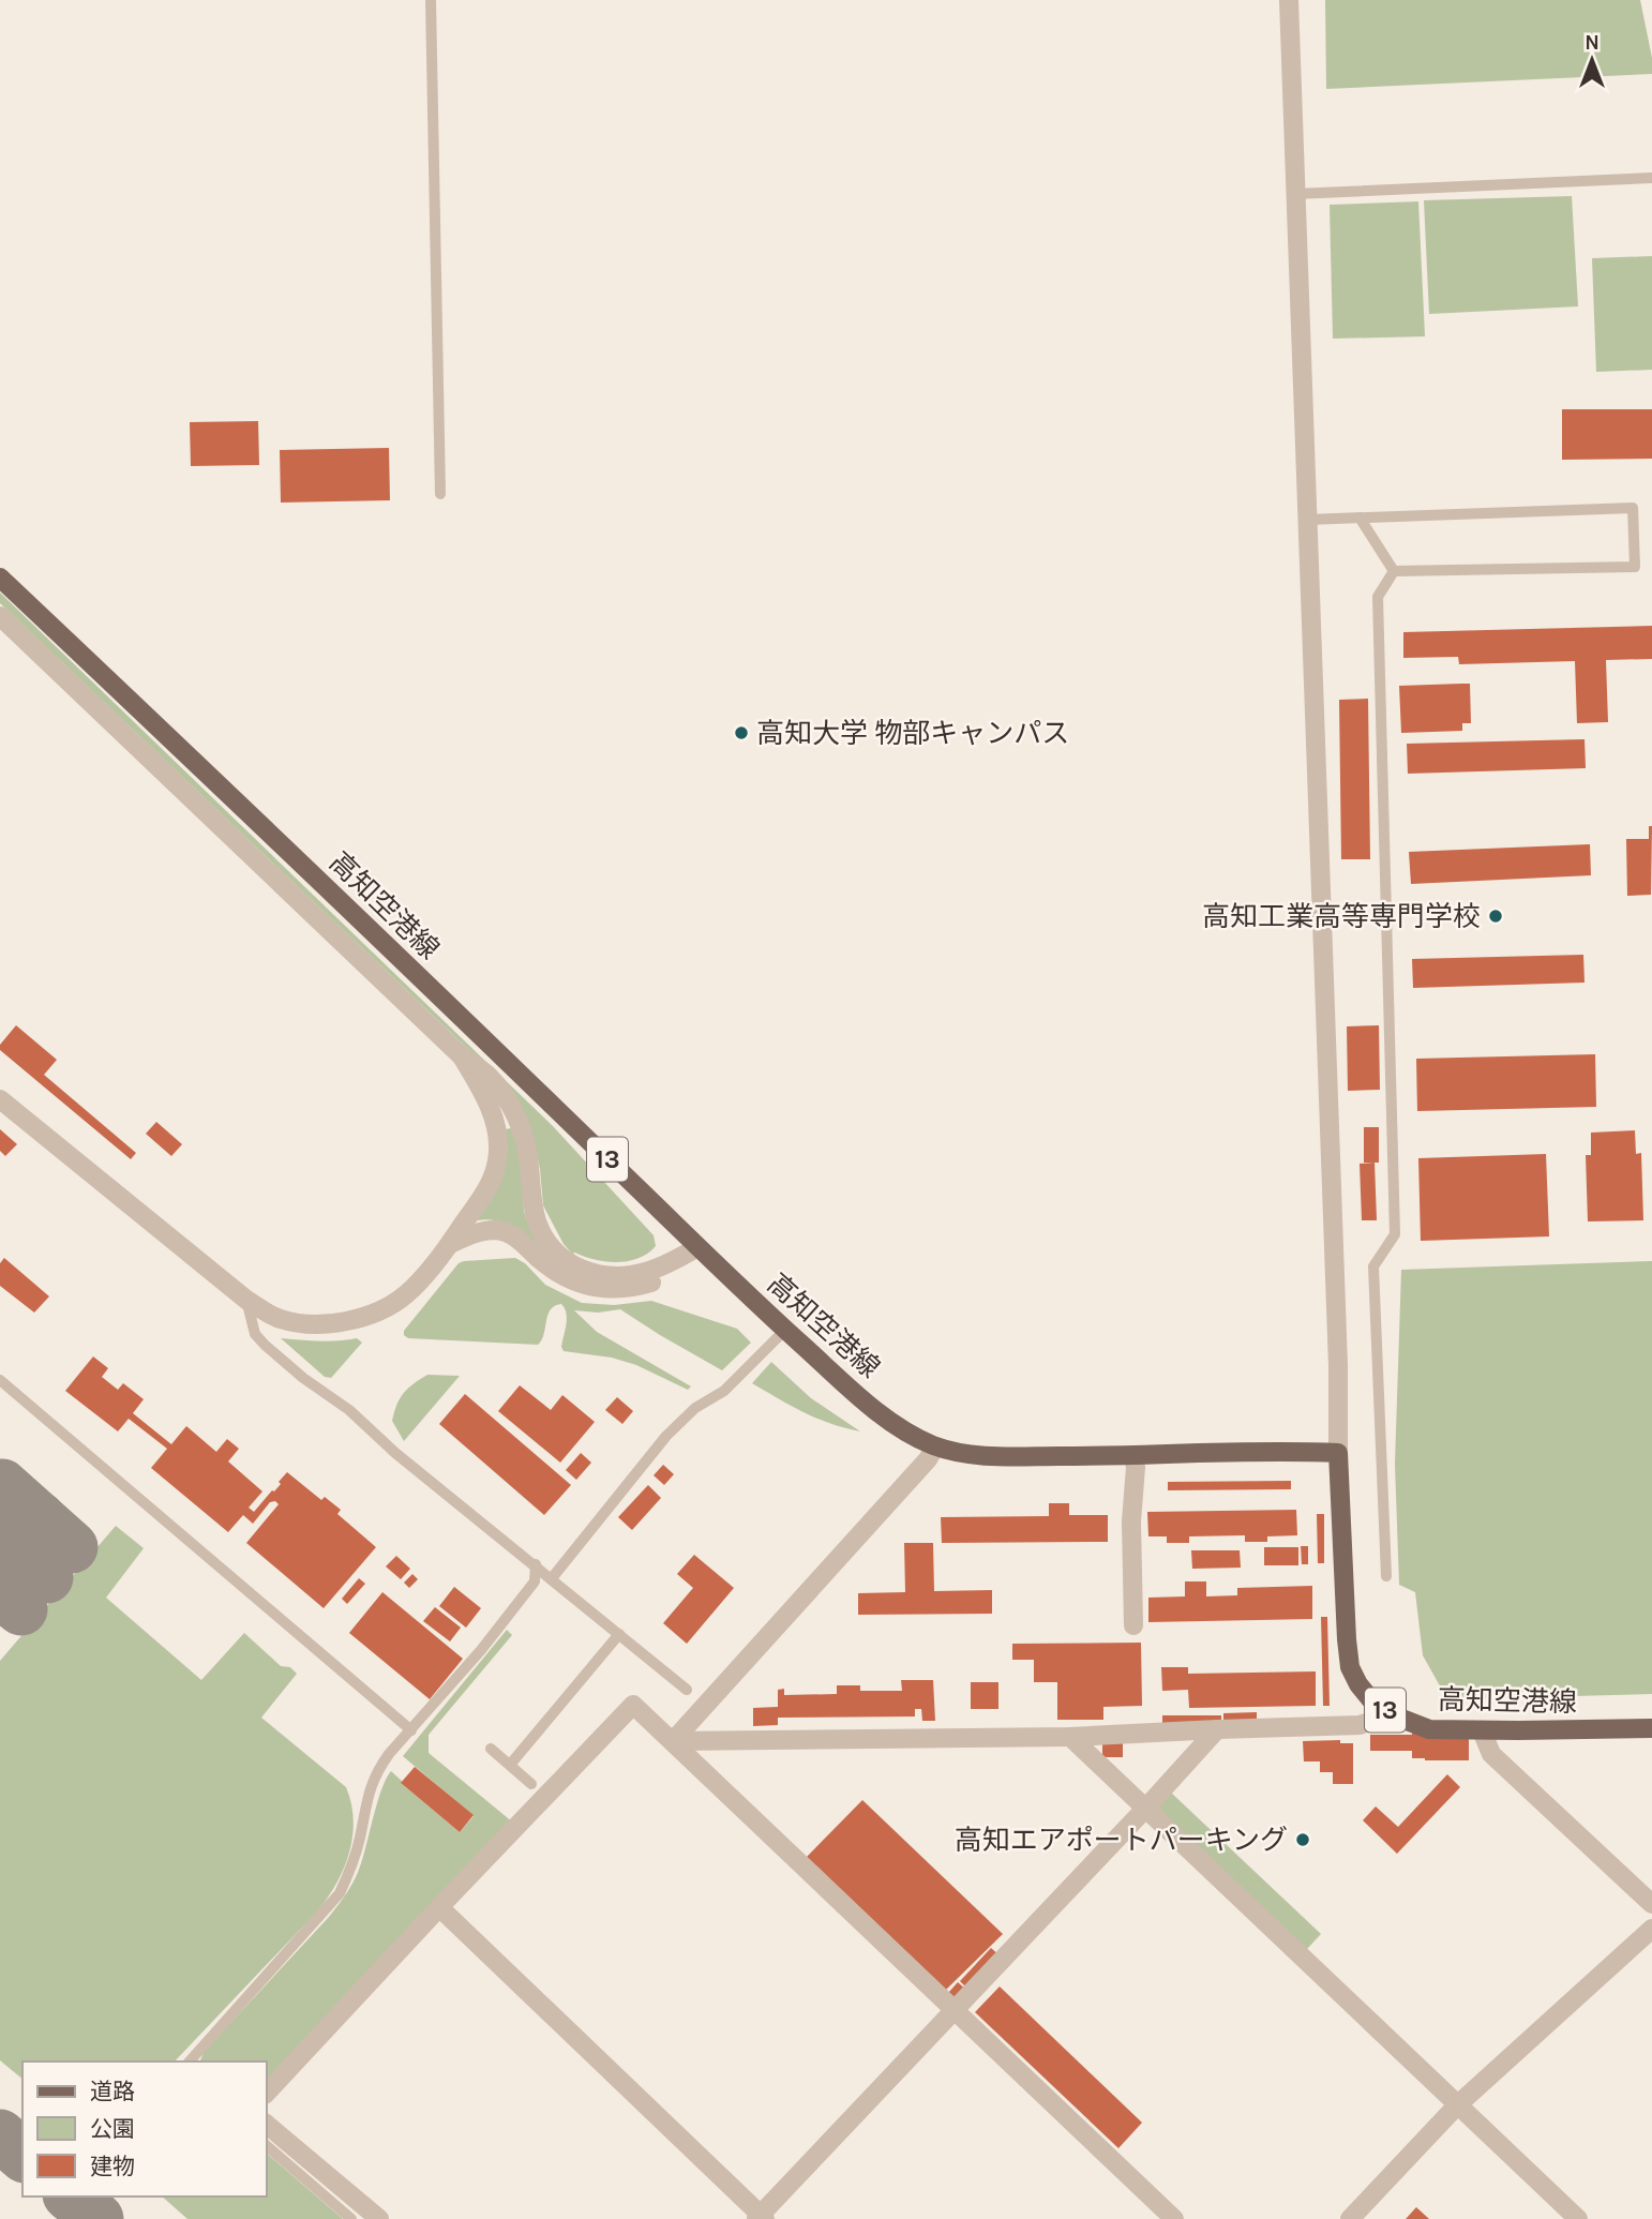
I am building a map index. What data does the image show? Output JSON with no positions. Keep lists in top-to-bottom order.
{
  "streets": {
    "main road": ["高知空港線", "13"]
  },
  "places": ["高知大学 物部キャンパス", "高知工業高等専門学校", "高知エアポートパーキング"],
  "legend": ["道路", "公園", "建物"],
  "north": "top"
}
